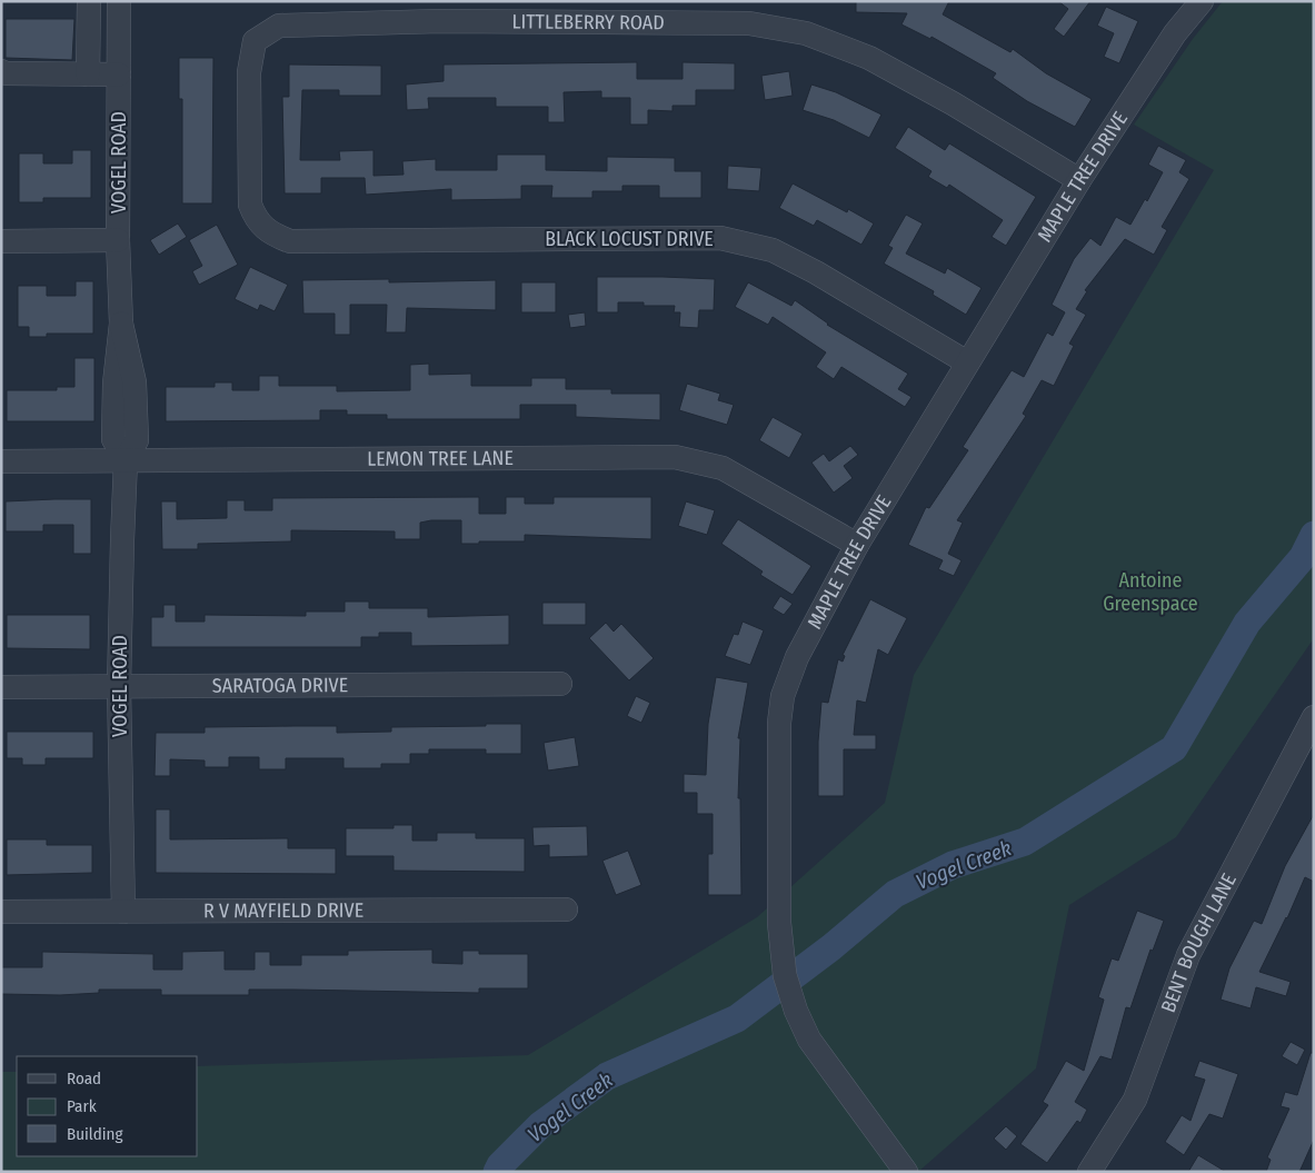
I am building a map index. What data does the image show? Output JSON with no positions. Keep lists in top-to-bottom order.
{
  "streets": {
    "street": [
      "LITTLEBERRY ROAD",
      "VOGEL ROAD",
      "MAPLE TREE DRIVE",
      "BLACK LOCUST DRIVE",
      "LEMON TREE LANE",
      "SARATOGA DRIVE",
      "R V MAYFIELD DRIVE",
      "BENT BOUGH LANE"
    ]
  },
  "crossings": [
    ["LITTLEBERRY ROAD", "MAPLE TREE DRIVE"],
    ["LITTLEBERRY ROAD", "BLACK LOCUST DRIVE"],
    ["VOGEL ROAD", "LEMON TREE LANE"],
    ["VOGEL ROAD", "SARATOGA DRIVE"],
    ["VOGEL ROAD", "R V MAYFIELD DRIVE"],
    ["MAPLE TREE DRIVE", "BLACK LOCUST DRIVE"],
    ["MAPLE TREE DRIVE", "LEMON TREE LANE"]
  ],
  "water": ["Vogel Creek"],
  "parks": ["Antoine Greenspace"],
  "legend": ["Road", "Park", "Building"]
}
